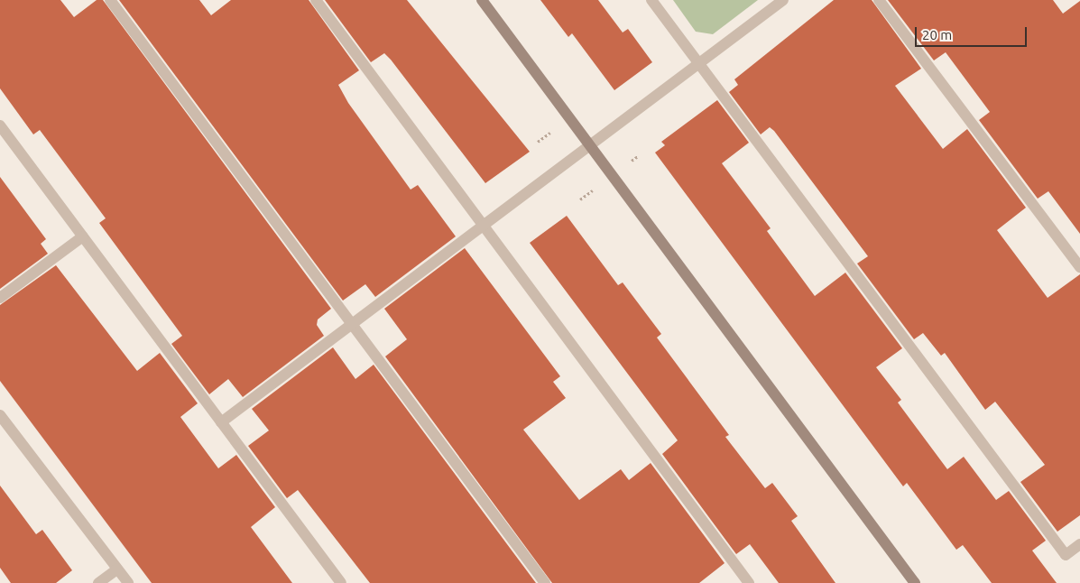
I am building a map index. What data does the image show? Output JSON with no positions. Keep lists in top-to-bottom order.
{
  "scale_bar": "20 m"
}
